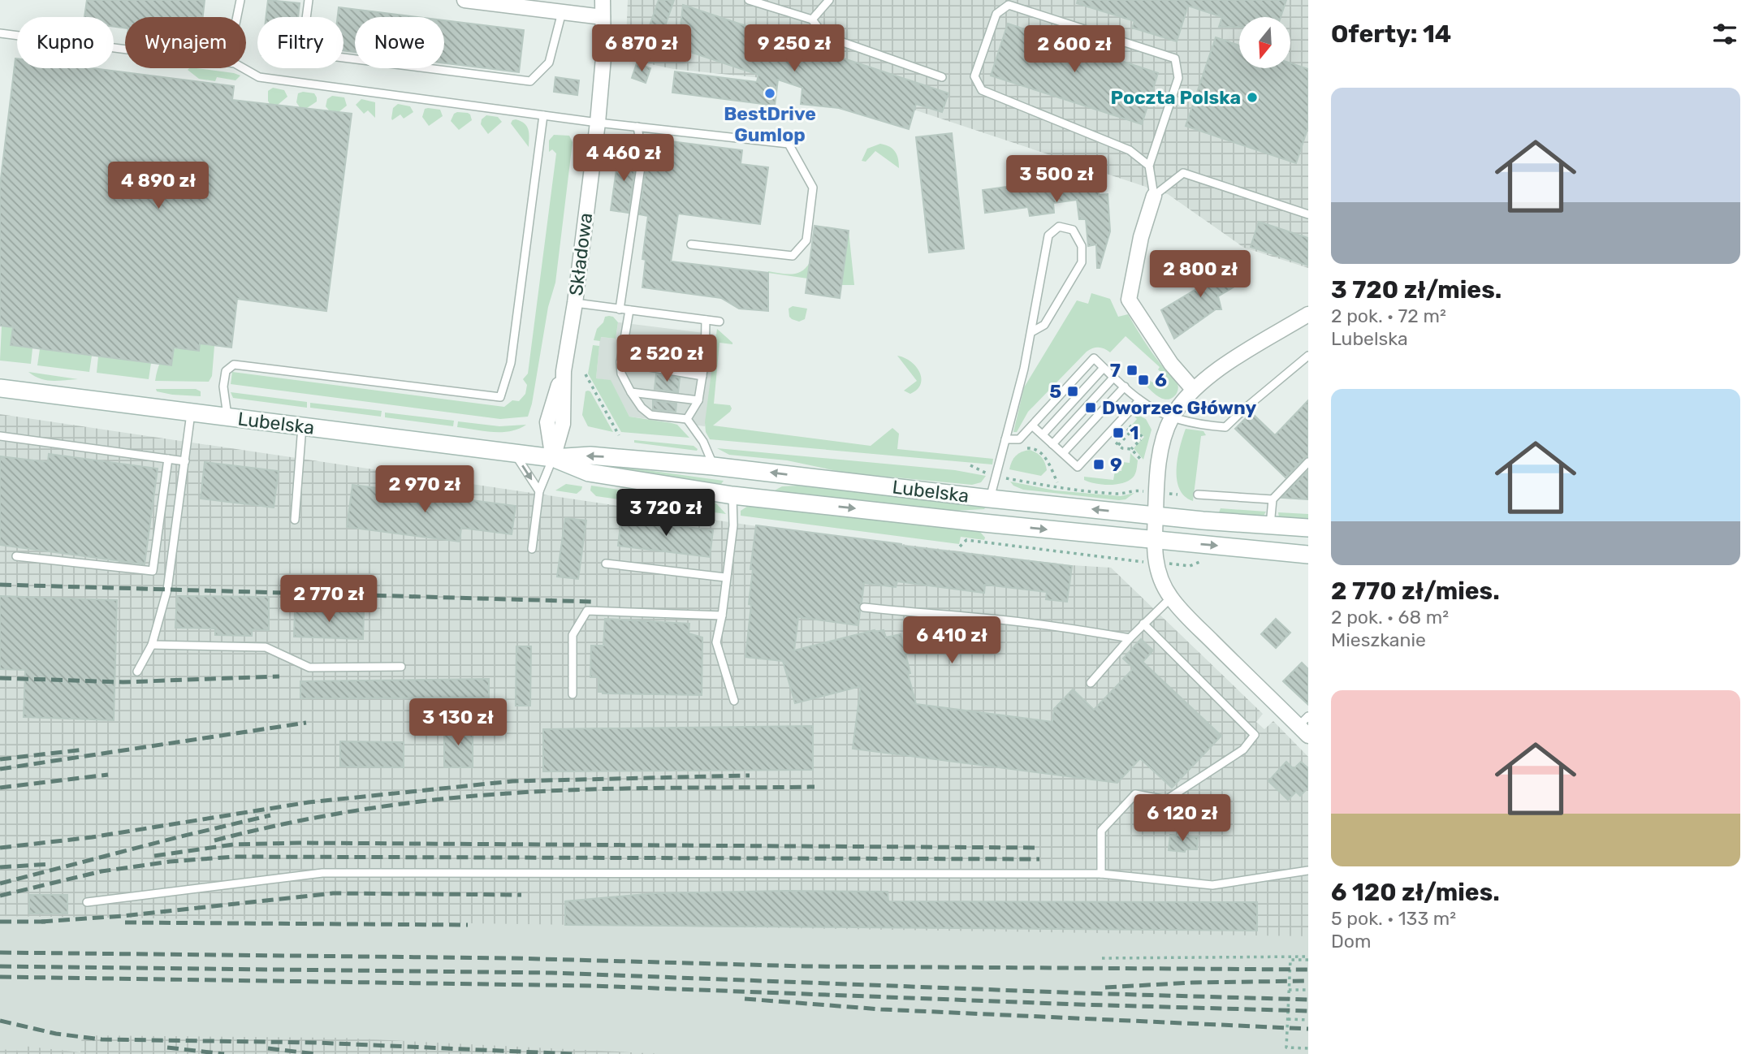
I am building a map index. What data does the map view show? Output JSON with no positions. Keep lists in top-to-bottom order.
{
  "streets": {
    "street": ["Składowa", "Lubelska"]
  },
  "crossings": [
    ["Składowa", "Lubelska"]
  ],
  "places": {
    "other": ["BestDrive Gumlop", "Poczta Polska"],
    "transit": [
      "7",
      "6",
      "5",
      "Dworzec Główny",
      "1",
      "9"
    ]
  },
  "north": "bottom",
  "page": {
    "heading": "Oferty: 14",
    "chip": [
      "Kupno",
      "Wynajem",
      "Filtry",
      "Nowe"
    ],
    "price": [
      "6 870 zł",
      "9 250 zł",
      "2 600 zł",
      "4 460 zł",
      "3 500 zł",
      "4 890 zł",
      "2 800 zł",
      "2 520 zł",
      "2 970 zł",
      "3 720 zł",
      "2 770 zł",
      "6 410 zł",
      "3 130 zł",
      "6 120 zł"
    ],
    "list": [
      {
        "name": "3 720 zł/mies.",
        "note": "2 pok. · 72 m² · Lubelska"
      },
      {
        "name": "2 770 zł/mies.",
        "note": "2 pok. · 68 m² · Mieszkanie"
      },
      {
        "name": "6 120 zł/mies.",
        "note": "5 pok. · 133 m² · Dom"
      }
    ]
  }
}
